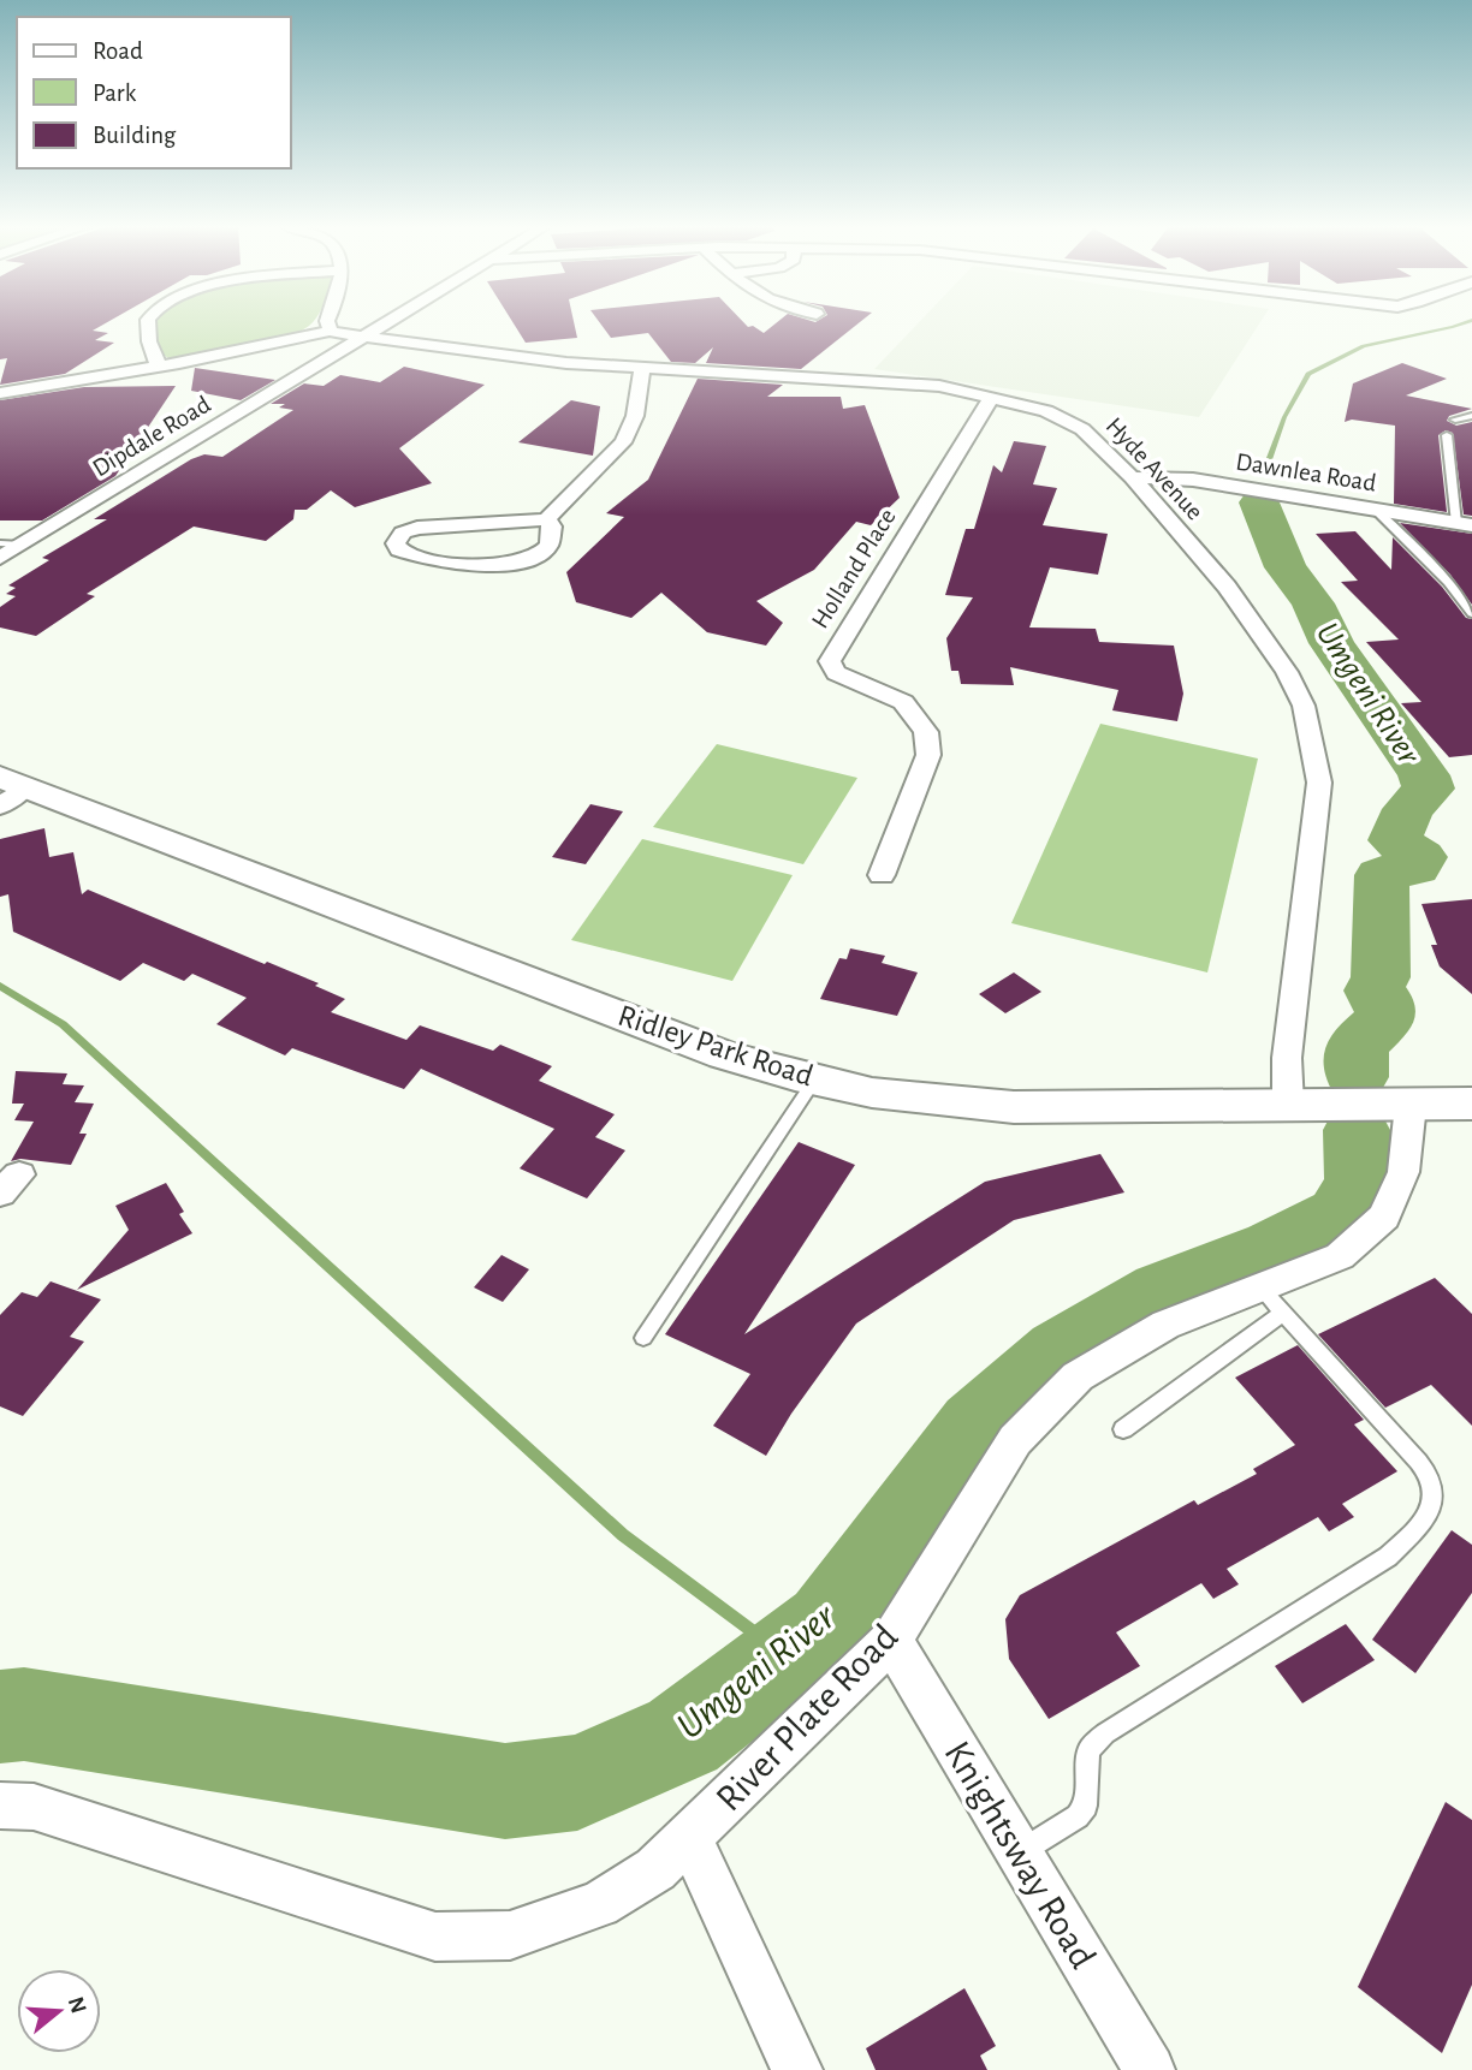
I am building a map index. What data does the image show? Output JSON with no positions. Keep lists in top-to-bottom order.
{
  "streets": {
    "street": [
      "Dipdale Road",
      "Hyde Avenue",
      "Dawnlea Road",
      "Holland Place",
      "Ridley Park Road",
      "River Plate Road",
      "Knightsway Road"
    ]
  },
  "crossings": [
    ["Dipdale Road", "Hyde Avenue"],
    ["Hyde Avenue", "Dawnlea Road"],
    ["Hyde Avenue", "Holland Place"],
    ["Hyde Avenue", "Ridley Park Road"],
    ["Ridley Park Road", "River Plate Road"],
    ["River Plate Road", "Knightsway Road"]
  ],
  "water": ["Umgeni River"],
  "legend": ["Road", "Park", "Building"],
  "north": "right"
}
